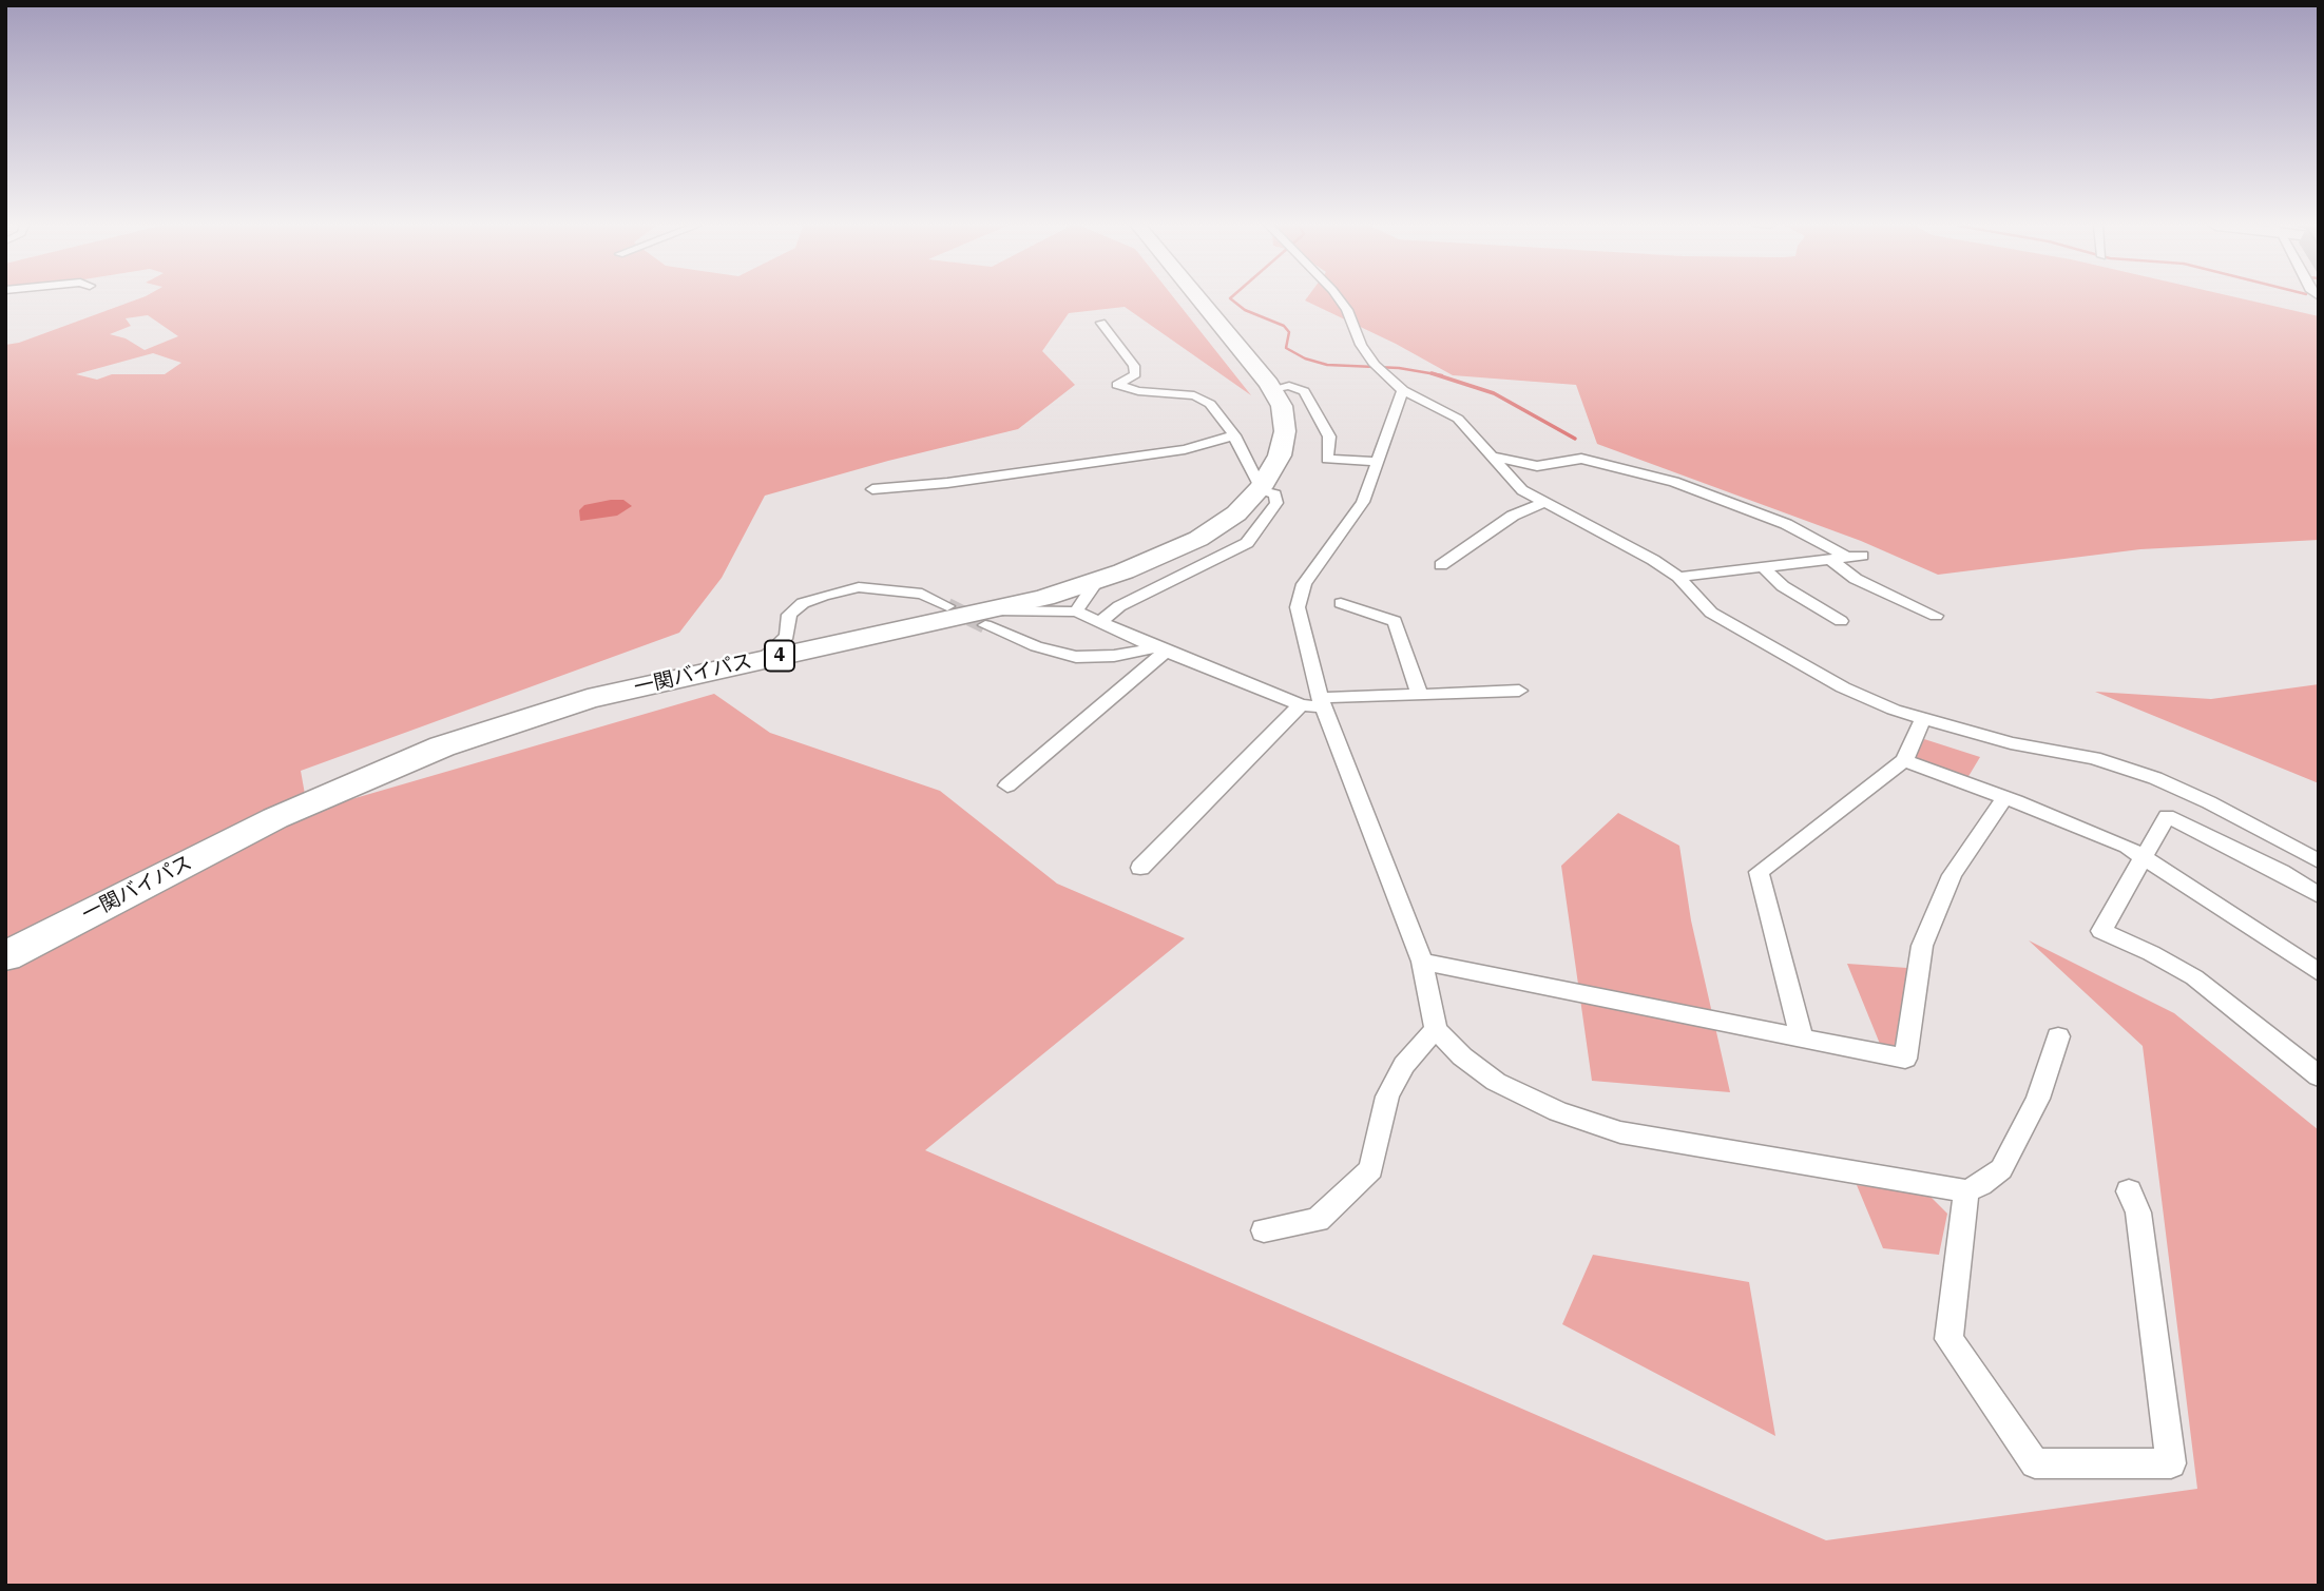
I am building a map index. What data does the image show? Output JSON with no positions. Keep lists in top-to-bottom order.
{
  "streets": {
    "highway": ["4", "一関バイパス"]
  }
}
